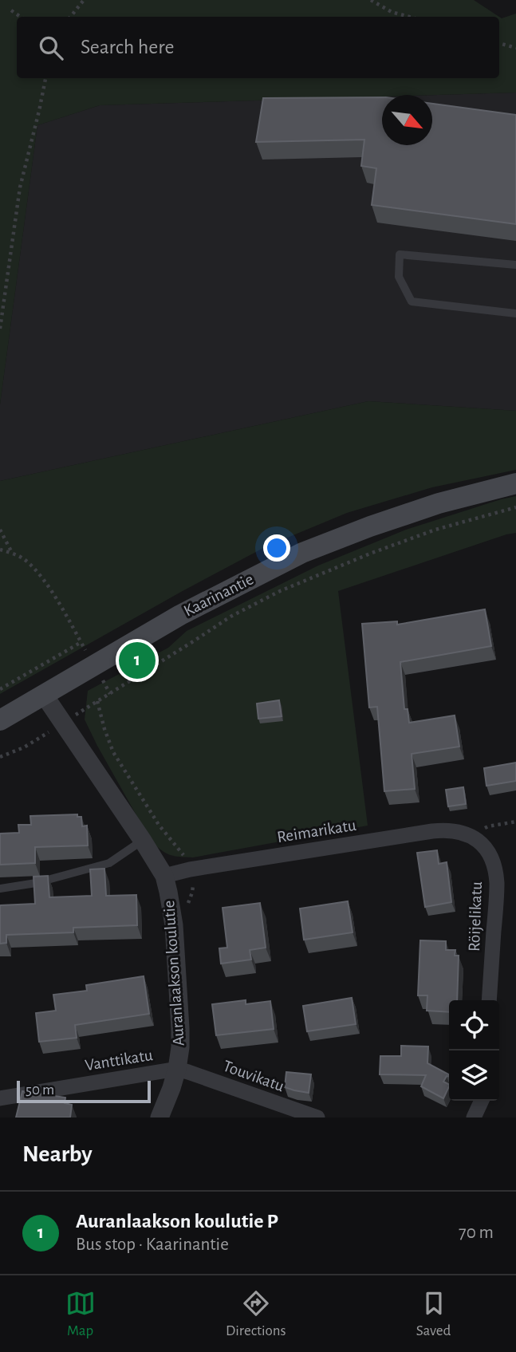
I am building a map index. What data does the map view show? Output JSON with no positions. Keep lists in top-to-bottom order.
{
  "streets": {
    "main road": ["Kaarinantie"],
    "street": [
      "Reimarikatu",
      "Röijelikatu",
      "Auranlaakson koulutie",
      "Vanttikatu",
      "Touvikatu"
    ]
  },
  "crossings": [
    ["Kaarinantie", "Auranlaakson koulutie"],
    ["Reimarikatu", "Röijelikatu"],
    ["Reimarikatu", "Auranlaakson koulutie"],
    ["Auranlaakson koulutie", "Vanttikatu"],
    ["Auranlaakson koulutie", "Touvikatu"],
    ["Vanttikatu", "Touvikatu"]
  ],
  "scale_bar": "50 m",
  "north": "bottom right",
  "page": {
    "search": "Search here",
    "pins": "1",
    "scale": "50 m",
    "heading": "Nearby",
    "list": [
      {
        "mark": "1",
        "name": "Auranlaakson koulutie P",
        "note": "Bus stop · Kaarinantie",
        "value": "70 m"
      }
    ],
    "nav": ["Map", "Directions", "Saved"]
  }
}
